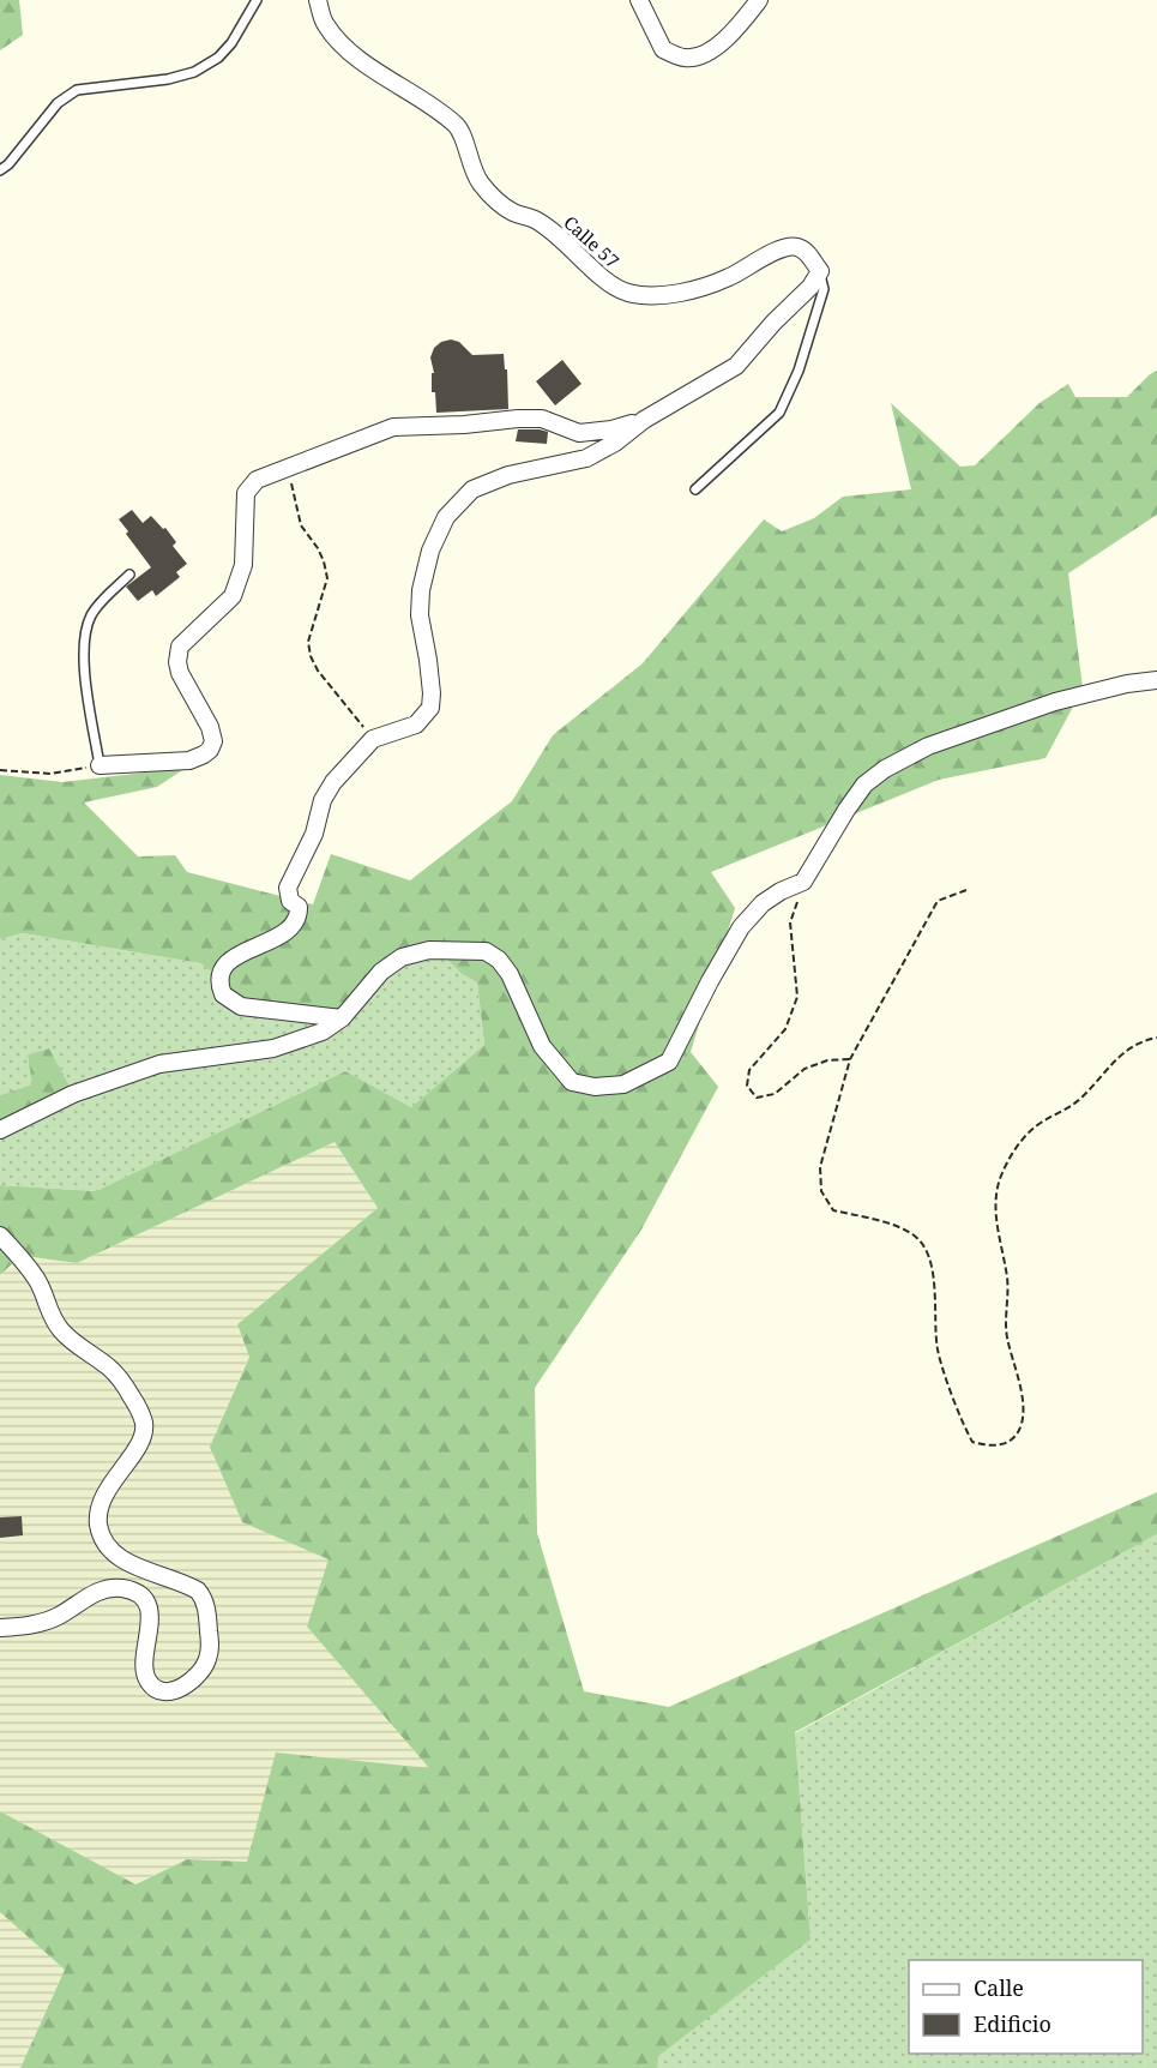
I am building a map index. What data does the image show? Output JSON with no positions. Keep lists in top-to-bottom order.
{
  "streets": {
    "street": ["Calle 57"]
  },
  "legend": ["Calle", "Edificio"]
}
